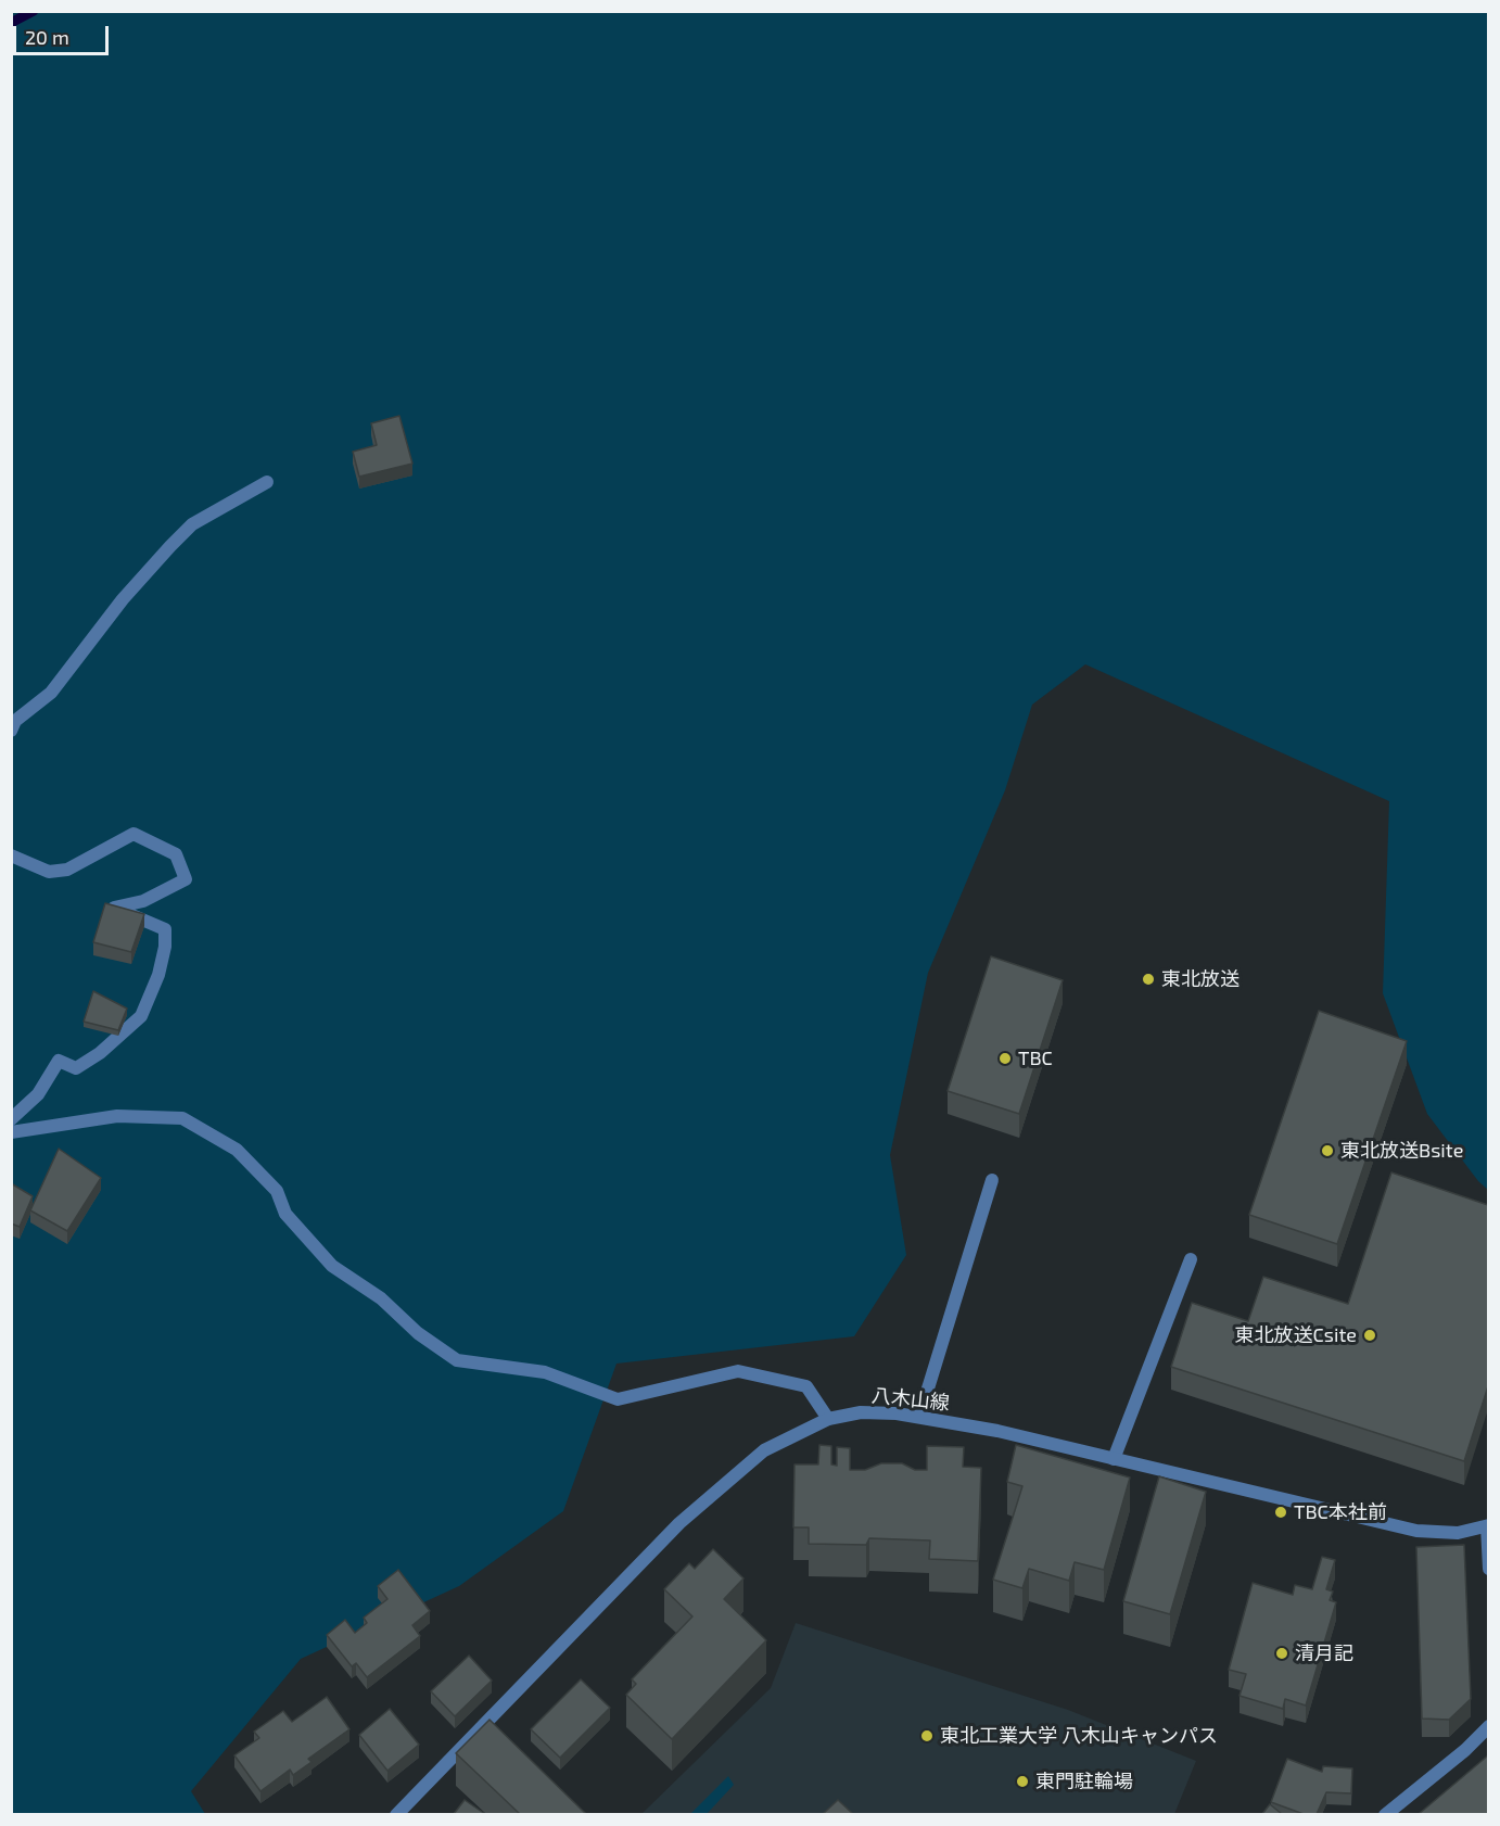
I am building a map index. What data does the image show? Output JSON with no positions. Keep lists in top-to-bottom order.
{
  "streets": {
    "street": ["八木山線"]
  },
  "places": [
    "東北放送",
    "TBC",
    "東北放送Bsite",
    "東北放送Csite",
    "TBC本社前",
    "清月記",
    "東北工業大学 八木山キャンパス",
    "東門駐輪場"
  ],
  "scale_bar": "20 m"
}
